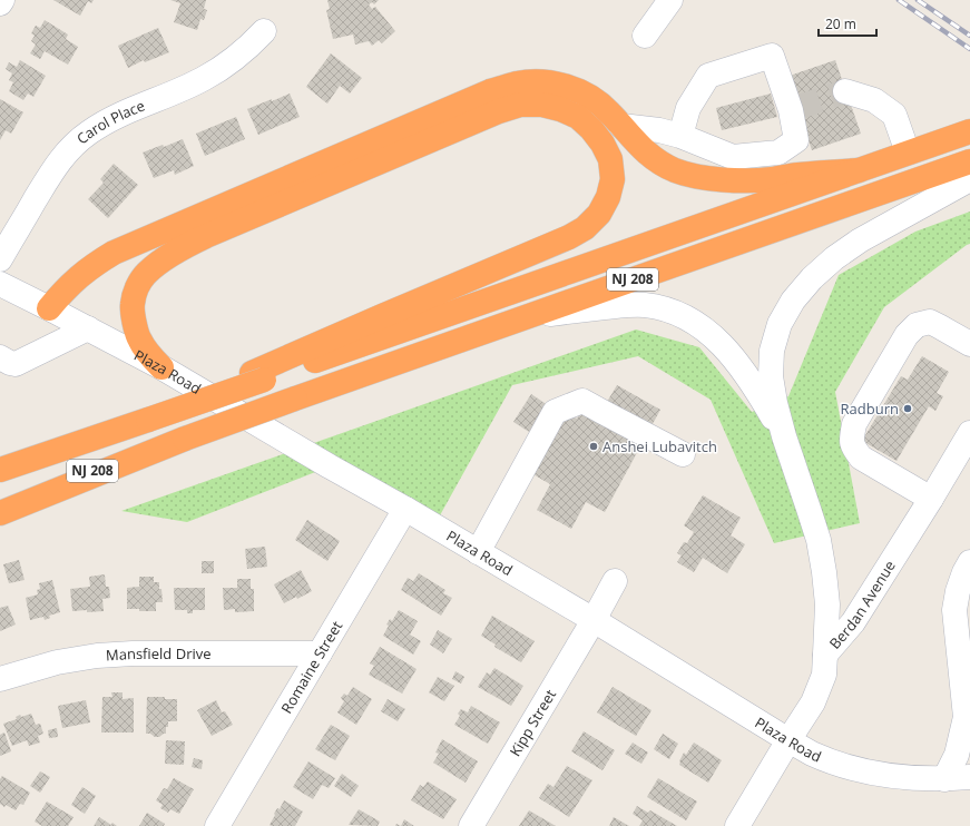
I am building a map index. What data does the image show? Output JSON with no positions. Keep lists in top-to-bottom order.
{
  "streets": {
    "highway": ["NJ 208"],
    "street": [
      "Carol Place",
      "Plaza Road",
      "Berdan Avenue",
      "Mansfield Drive",
      "Romaine Street",
      "Kipp Street"
    ]
  },
  "crossings": [
    ["Plaza Road", "Berdan Avenue"],
    ["Plaza Road", "Romaine Street"],
    ["Plaza Road", "Kipp Street"],
    ["Mansfield Drive", "Romaine Street"]
  ],
  "places": ["Radburn", "Anshei Lubavitch"],
  "scale_bar": "20 m"
}
